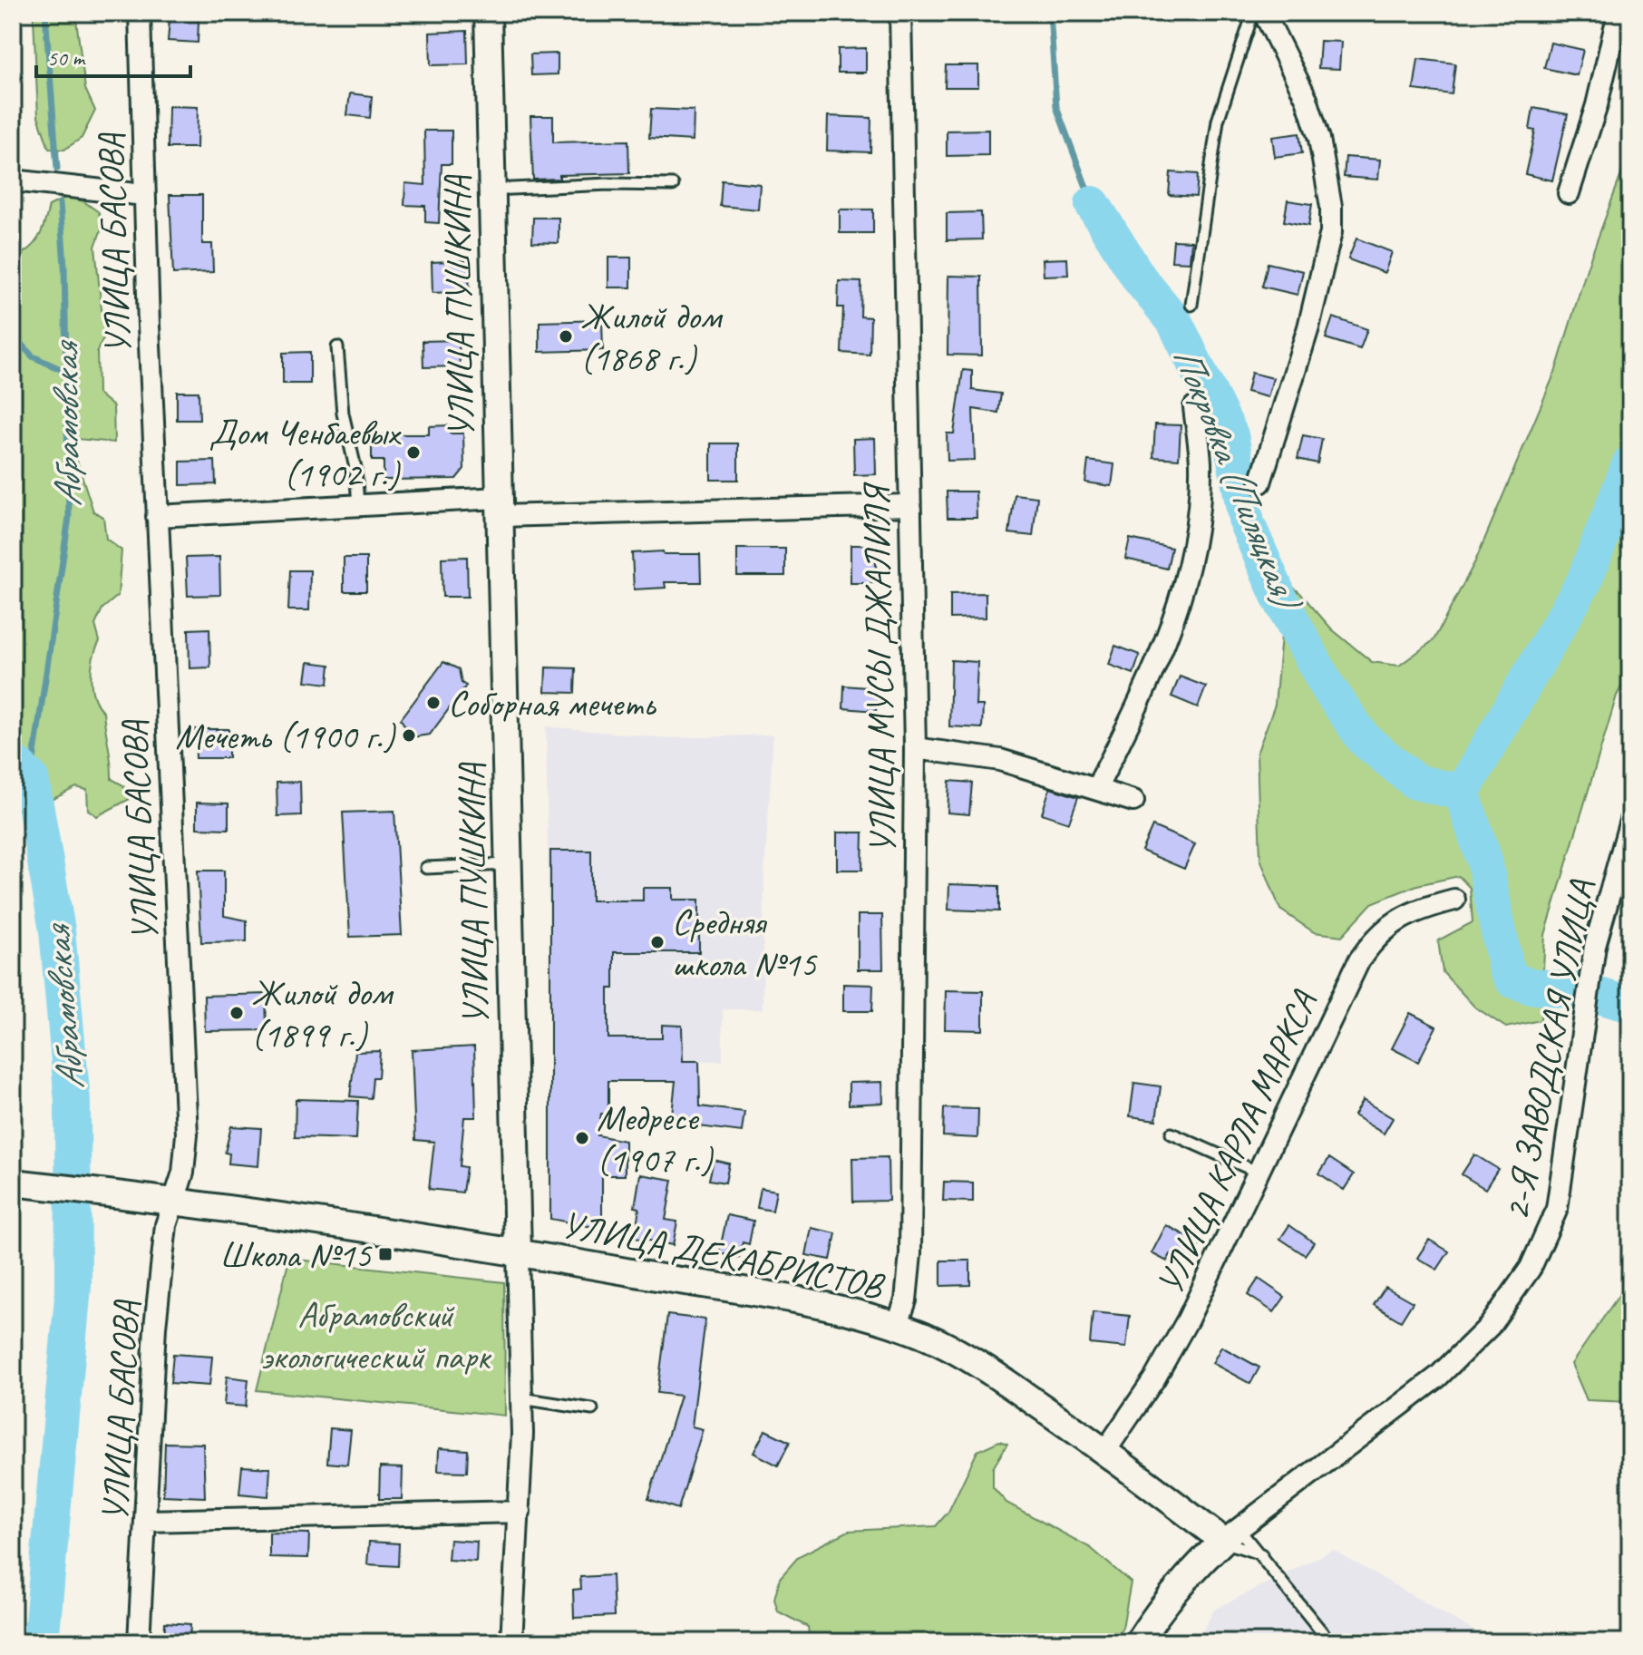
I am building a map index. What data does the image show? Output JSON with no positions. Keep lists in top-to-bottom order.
{
  "streets": {
    "street": [
      "УЛИЦА БАСОВА",
      "УЛИЦА ПУШКИНА",
      "УЛИЦА МУСЫ ДЖАЛИЛЯ",
      "2-Я ЗАВОДСКАЯ УЛИЦА",
      "УЛИЦА КАРЛА МАРКСА",
      "УЛИЦА ДЕКАБРИСТОВ"
    ]
  },
  "crossings": [
    ["УЛИЦА БАСОВА", "УЛИЦА ДЕКАБРИСТОВ"],
    ["УЛИЦА ПУШКИНА", "УЛИЦА ДЕКАБРИСТОВ"],
    ["УЛИЦА МУСЫ ДЖАЛИЛЯ", "УЛИЦА ДЕКАБРИСТОВ"],
    ["2-Я ЗАВОДСКАЯ УЛИЦА", "УЛИЦА ДЕКАБРИСТОВ"],
    ["УЛИЦА КАРЛА МАРКСА", "УЛИЦА ДЕКАБРИСТОВ"]
  ],
  "water": ["Абрамовская", "Покровка (Пиляцкая)"],
  "parks": ["Абрамовский экологический парк"],
  "places": {
    "other": [
      "Жилой дом (1868 г.)",
      "Дом Ченбаевых (1902 г.)",
      "Соборная мечеть",
      "Мечеть (1900 г.)",
      "Средняя школа №15",
      "Жилой дом (1899 г.)",
      "Медресе (1907 г.)"
    ],
    "transit": ["Школа №15"]
  },
  "scale_bar": "50 m"
}
